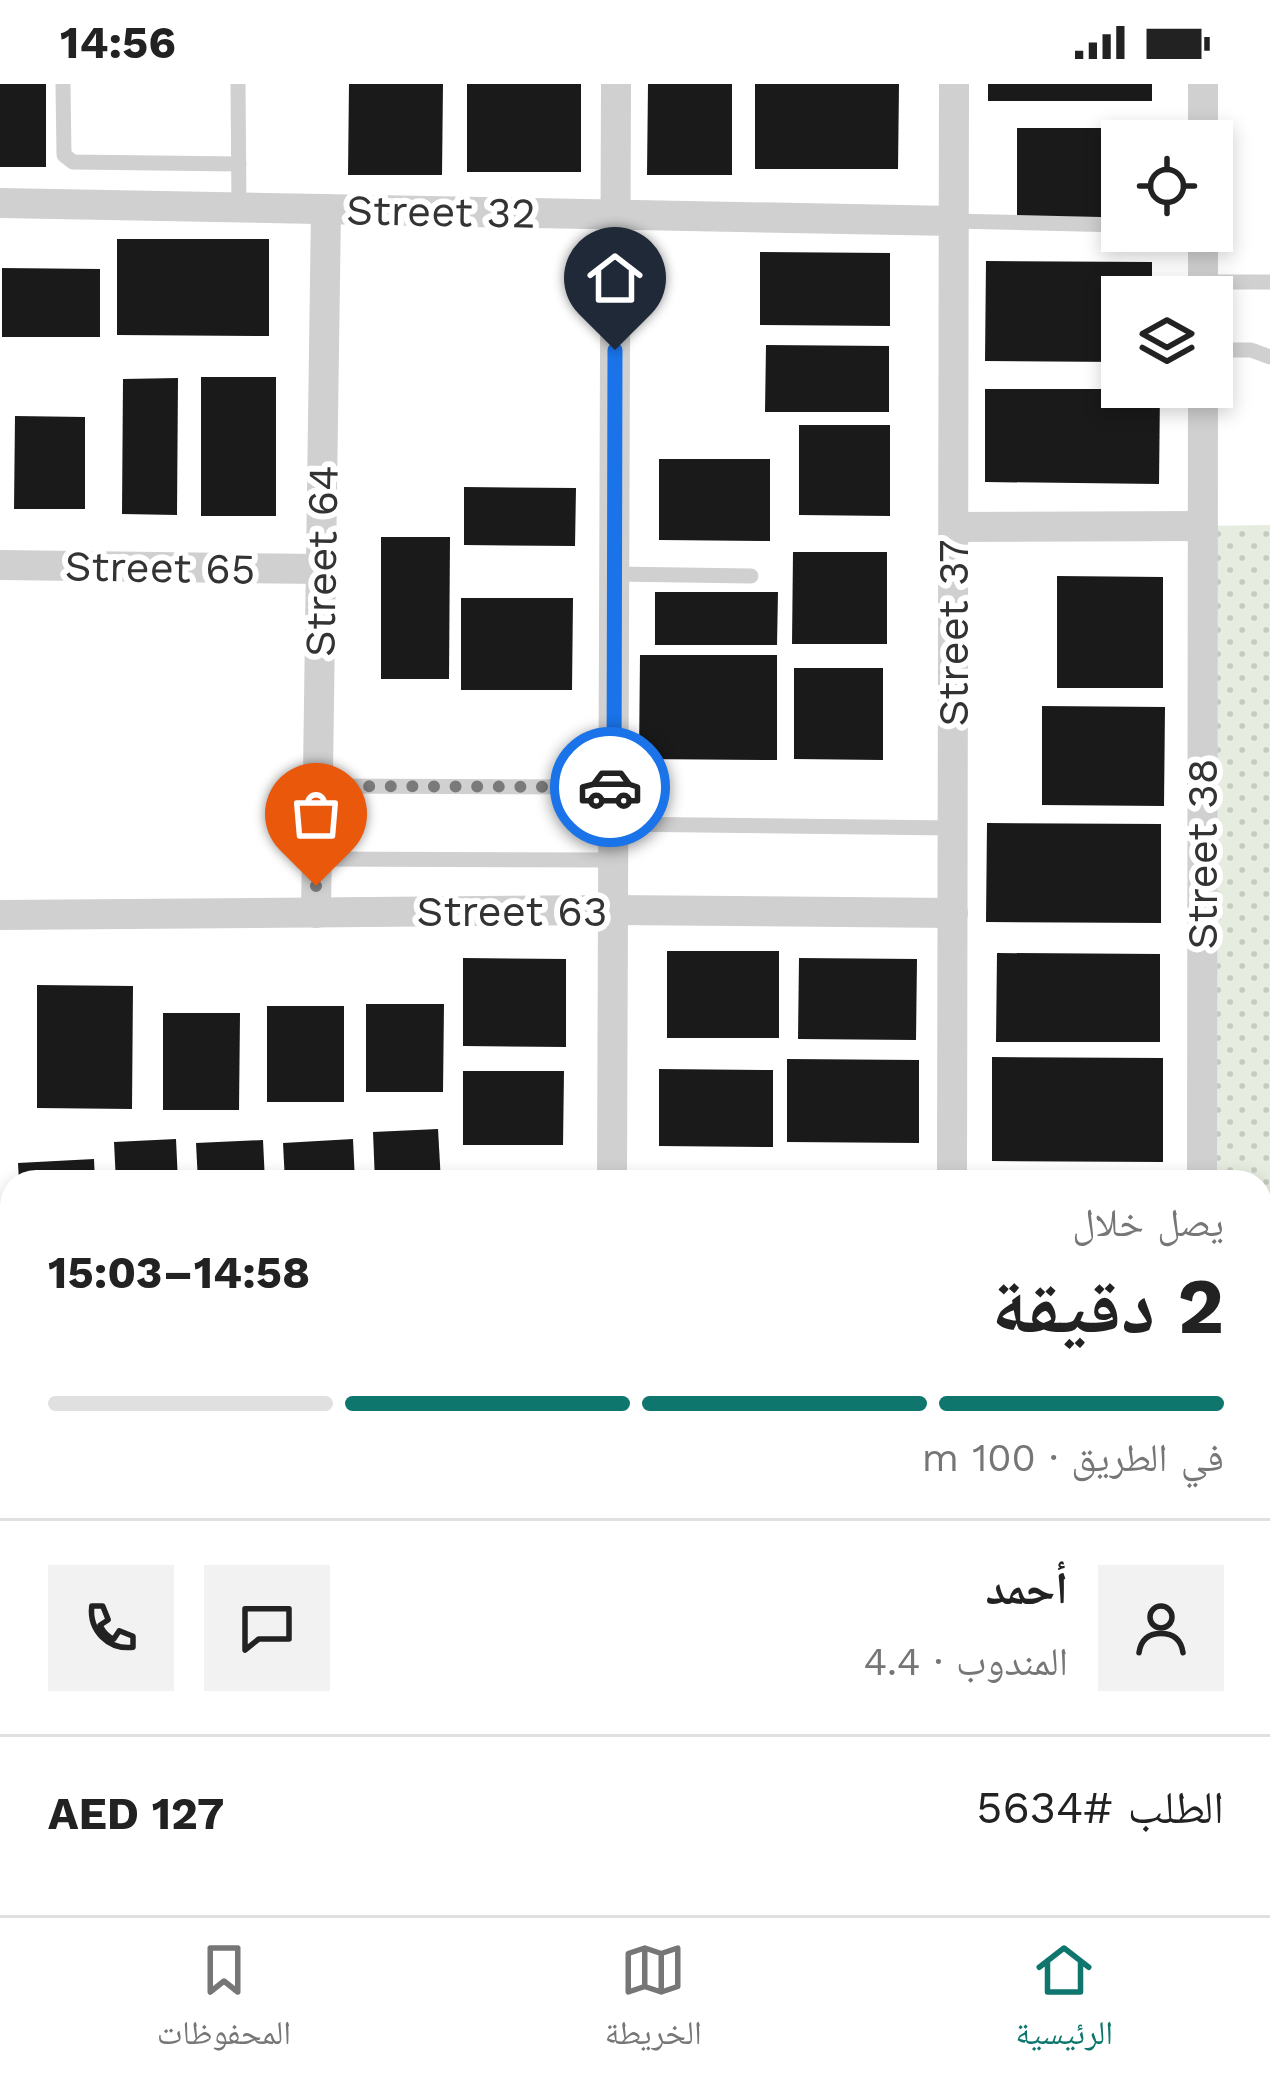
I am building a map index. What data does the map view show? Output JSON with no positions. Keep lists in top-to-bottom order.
{
  "streets": {
    "street": [
      "Street 32",
      "Street 64",
      "Street 65",
      "Street 37",
      "Street 38",
      "Street 63"
    ]
  },
  "crossings": [
    ["Street 32", "Street 64"],
    ["Street 32", "Street 37"],
    ["Street 64", "Street 65"],
    ["Street 64", "Street 63"],
    ["Street 37", "Street 63"]
  ],
  "page": {
    "status": "14:56",
    "heading": ["2 دقيقة", "يصل خلال", "14:58–15:03"],
    "panel": [
      "أحمد",
      "المندوب · 4.4",
      "الطلب #5634",
      "AED 127"
    ],
    "bar": "في الطريق · 100 m",
    "tabs": ["الرئيسية", "الخريطة", "المحفوظات"]
  }
}
